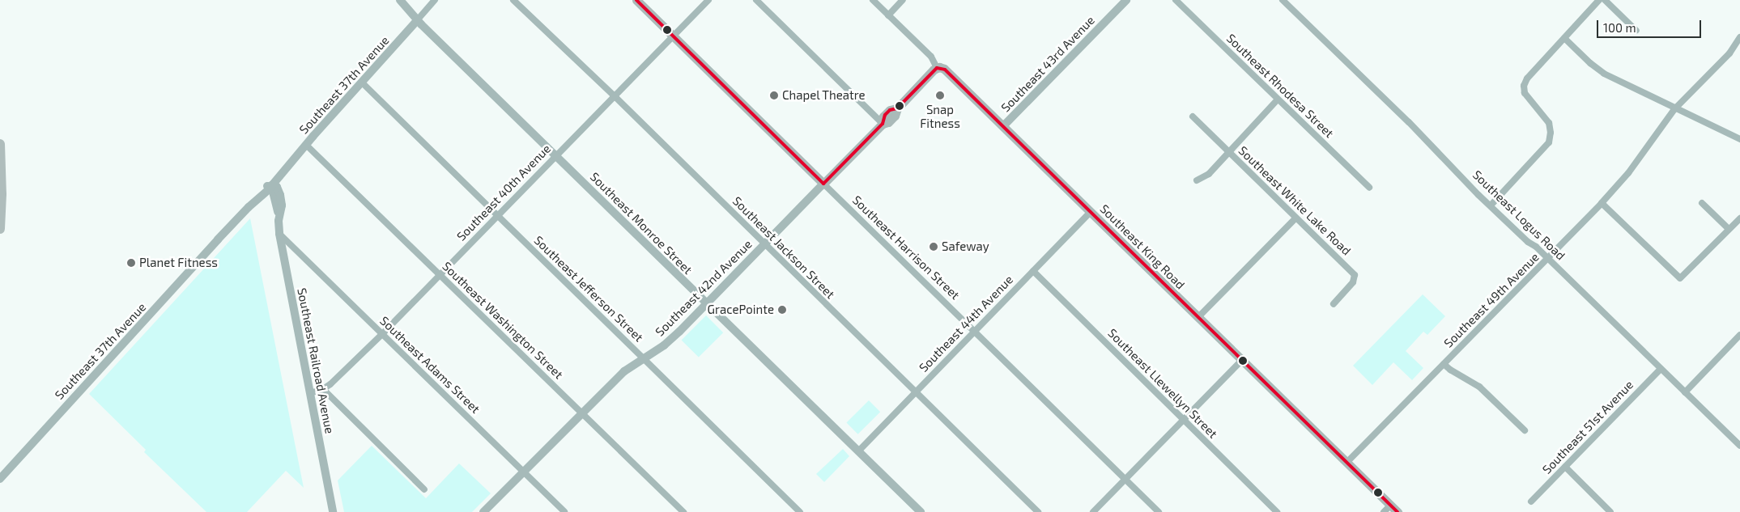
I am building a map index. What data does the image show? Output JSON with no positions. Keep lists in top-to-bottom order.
{
  "streets": {
    "main road": ["Southeast King Road", "Southeast Harrison Street", "Southeast 42nd Avenue"],
    "street": [
      "Southeast 43rd Avenue",
      "Southeast 37th Avenue",
      "Southeast Rhodesa Street",
      "Southeast 40th Avenue",
      "Southeast White Lake Road",
      "Southeast Logus Road",
      "Southeast Monroe Street",
      "Southeast Jackson Street",
      "Southeast Jefferson Street",
      "Southeast 49th Avenue",
      "Southeast Washington Street",
      "Southeast 44th Avenue",
      "Southeast Railroad Avenue",
      "Southeast Adams Street",
      "Southeast Llewellyn Street",
      "Southeast 51st Avenue"
    ]
  },
  "crossings": [
    ["Southeast 43rd Avenue", "Southeast King Road"],
    ["Southeast 37th Avenue", "Southeast Monroe Street"],
    ["Southeast 37th Avenue", "Southeast Jefferson Street"],
    ["Southeast 37th Avenue", "Southeast Washington Street"],
    ["Southeast 37th Avenue", "Southeast Railroad Avenue"],
    ["Southeast 40th Avenue", "Southeast Monroe Street"],
    ["Southeast 40th Avenue", "Southeast Jackson Street"],
    ["Southeast 40th Avenue", "Southeast Harrison Street"],
    ["Southeast 40th Avenue", "Southeast Jefferson Street"],
    ["Southeast 40th Avenue", "Southeast Washington Street"],
    ["Southeast 40th Avenue", "Southeast Railroad Avenue"],
    ["Southeast 40th Avenue", "Southeast Adams Street"],
    ["Southeast Logus Road", "Southeast 49th Avenue"],
    ["Southeast Logus Road", "Southeast 51st Avenue"],
    ["Southeast Monroe Street", "Southeast 42nd Avenue"],
    ["Southeast Monroe Street", "Southeast 44th Avenue"],
    ["Southeast King Road", "Southeast 42nd Avenue"],
    ["Southeast King Road", "Southeast 49th Avenue"],
    ["Southeast King Road", "Southeast 44th Avenue"],
    ["Southeast Jackson Street", "Southeast 42nd Avenue"],
    ["Southeast Jackson Street", "Southeast 44th Avenue"],
    ["Southeast Harrison Street", "Southeast 42nd Avenue"],
    ["Southeast Harrison Street", "Southeast 44th Avenue"],
    ["Southeast 42nd Avenue", "Southeast Jefferson Street"],
    ["Southeast 42nd Avenue", "Southeast Washington Street"],
    ["Southeast 42nd Avenue", "Southeast Adams Street"],
    ["Southeast 44th Avenue", "Southeast Llewellyn Street"],
    ["Southeast Railroad Avenue", "Southeast Adams Street"]
  ],
  "places": [
    "Chapel Theatre",
    "Snap Fitness",
    "Safeway",
    "Planet Fitness",
    "GracePointe"
  ],
  "scale_bar": "100 m"
}
